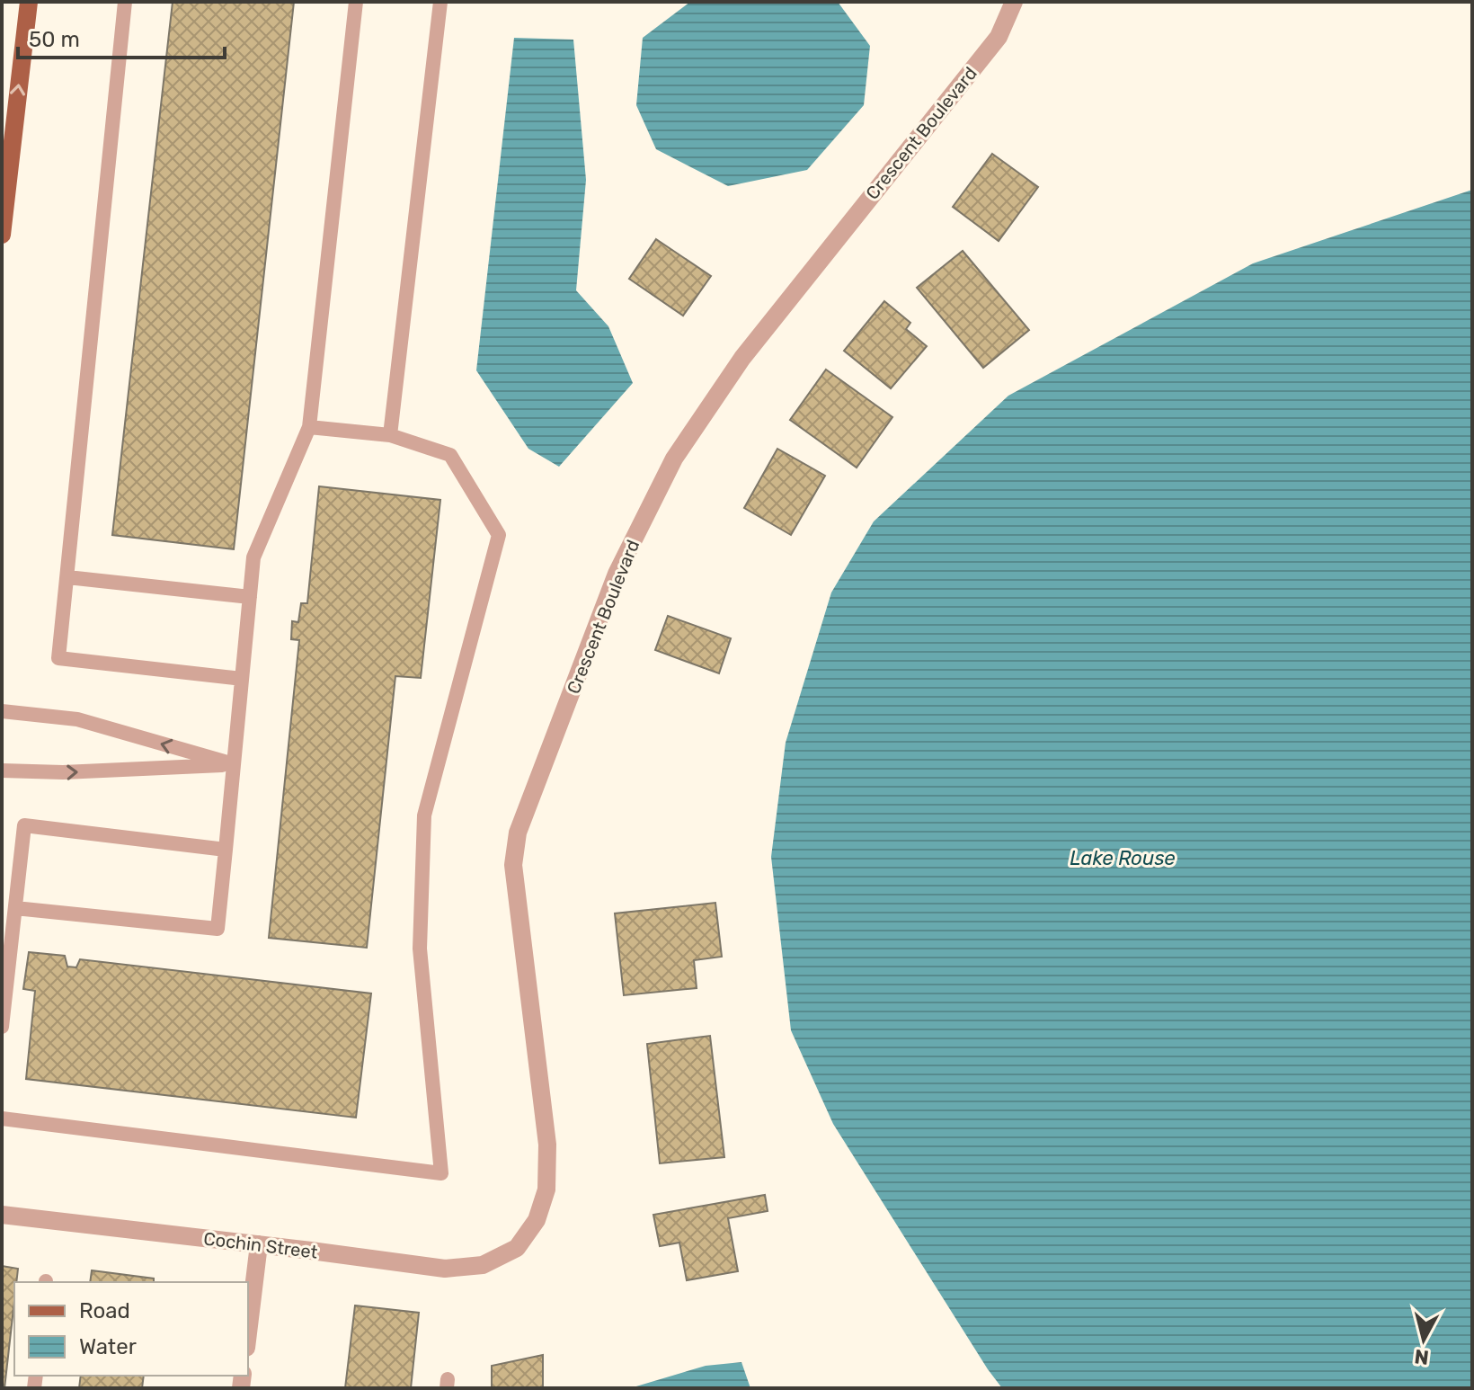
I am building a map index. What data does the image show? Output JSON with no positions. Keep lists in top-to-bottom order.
{
  "streets": {
    "street": ["Crescent Boulevard", "Cochin Street"]
  },
  "crossings": [
    ["Crescent Boulevard", "Cochin Street"]
  ],
  "water": ["Lake Rouse"],
  "legend": ["Road", "Water"],
  "scale_bar": "50 m",
  "north": "bottom"
}
